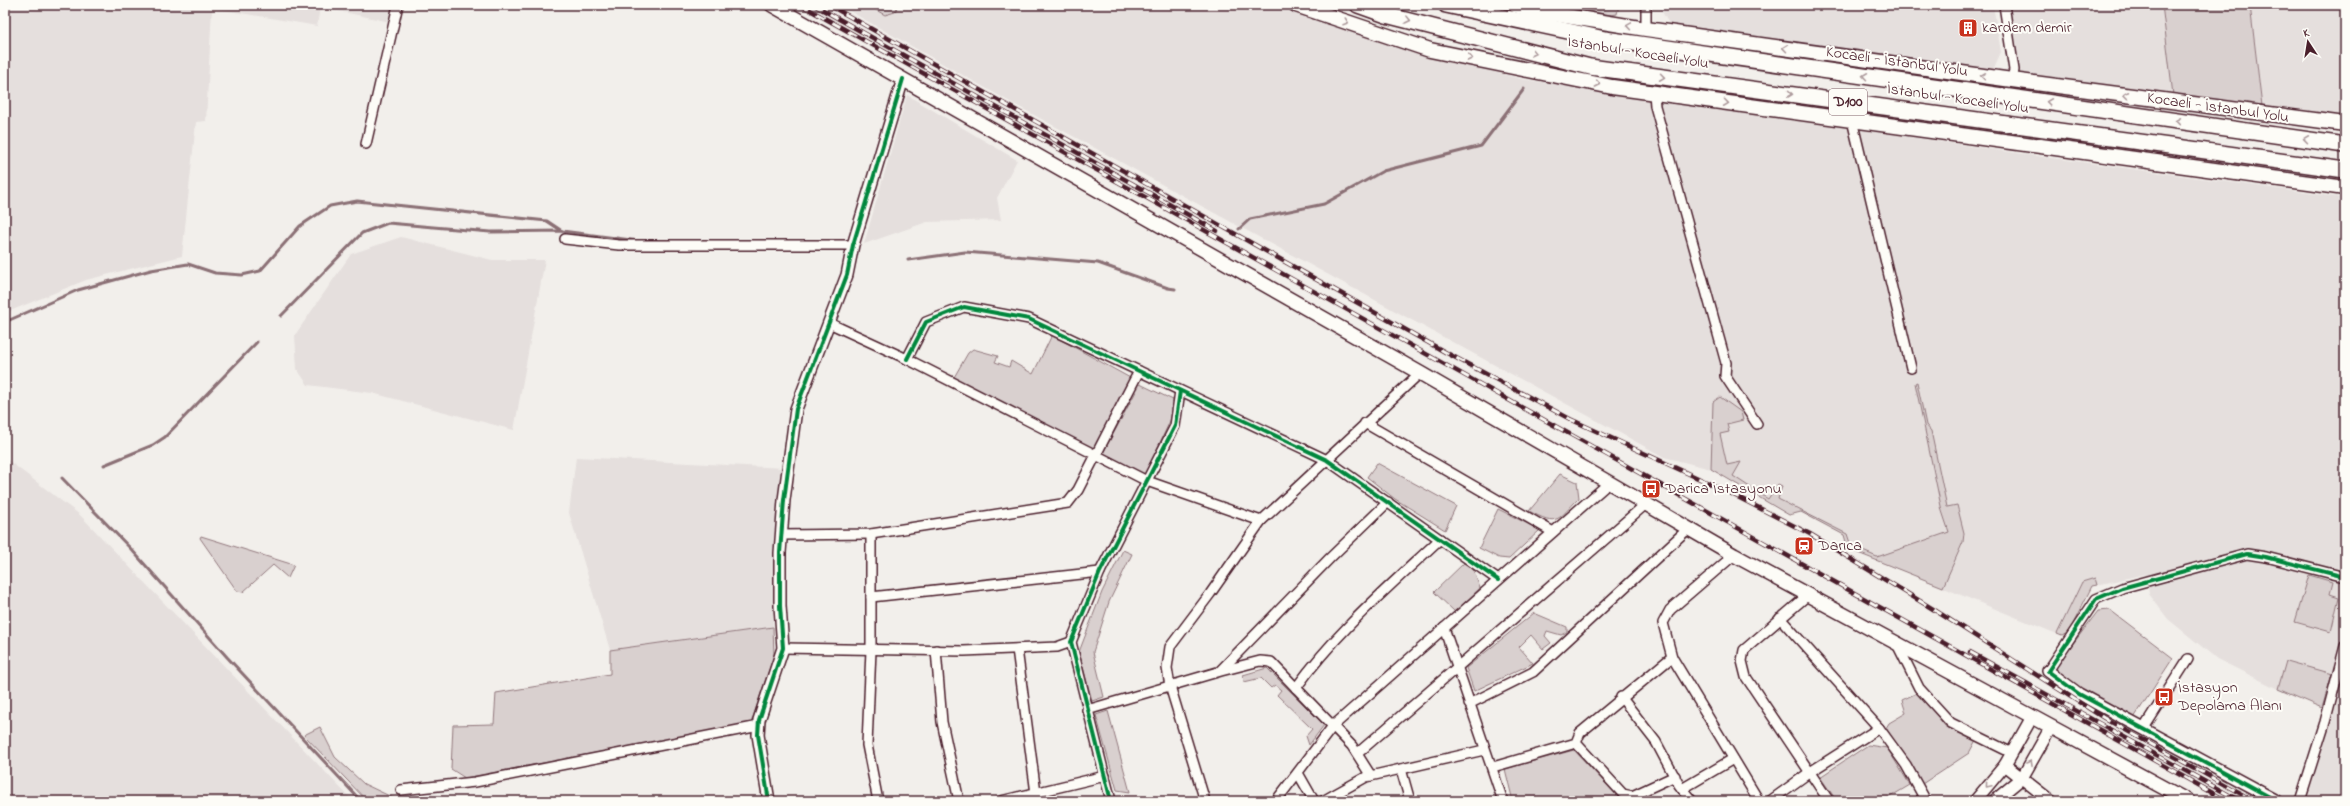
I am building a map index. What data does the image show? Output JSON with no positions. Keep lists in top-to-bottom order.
{
  "streets": {
    "highway": ["İstanbul - Kocaeli Yolu", "Kocaeli - İstanbul Yolu", "D100"]
  },
  "one_way": ["İstanbul - Kocaeli Yolu", "Kocaeli - İstanbul Yolu"],
  "places": {
    "building": ["kardem demir"],
    "bus stop": ["Darica İstasyonu", "İstasyon Depolama Alanı"],
    "station": ["Darıca"]
  },
  "north": "top"
}
